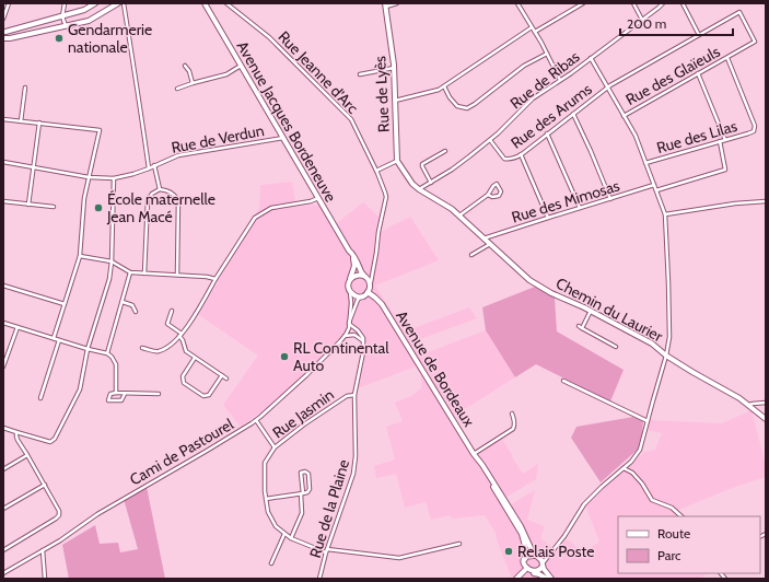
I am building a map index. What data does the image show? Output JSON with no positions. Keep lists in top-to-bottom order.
{
  "streets": {
    "main road": [
      "Rue de Lyès",
      "Avenue Jacques Bordeneuve",
      "Chemin du Laurier",
      "Avenue de Bordeaux"
    ],
    "street": [
      "Rue Jeanne d'Arc",
      "Rue des Glaïeuls",
      "Rue de Ribas",
      "Rue des Arums",
      "Rue des Lilas",
      "Rue de Verdun",
      "Rue des Mimosas",
      "Rue Jasmin",
      "Cami de Pastourel",
      "Rue de la Plaine"
    ]
  },
  "crossings": [
    ["Rue Jeanne d'Arc", "Avenue Jacques Bordeneuve"],
    ["Rue Jeanne d'Arc", "Avenue de Bordeaux"],
    ["Rue Jeanne d'Arc", "Cami de Pastourel"],
    ["Rue des Glaïeuls", "Rue des Arums"],
    ["Rue des Glaïeuls", "Rue des Lilas"],
    ["Rue de Ribas", "Rue des Arums"],
    ["Rue de Ribas", "Chemin du Laurier"],
    ["Rue de Lyès", "Chemin du Laurier"],
    ["Avenue Jacques Bordeneuve", "Rue de Verdun"],
    ["Avenue Jacques Bordeneuve", "Avenue de Bordeaux"],
    ["Avenue Jacques Bordeneuve", "Cami de Pastourel"],
    ["Rue des Mimosas", "Chemin du Laurier"],
    ["Avenue de Bordeaux", "Cami de Pastourel"],
    ["Rue Jasmin", "Rue de la Plaine"]
  ],
  "places": [
    "Gendarmerie nationale",
    "École maternelle Jean Macé",
    "RL Continental Auto",
    "Relais Poste"
  ],
  "legend": ["Route", "Parc"],
  "scale_bar": "200 m"
}
